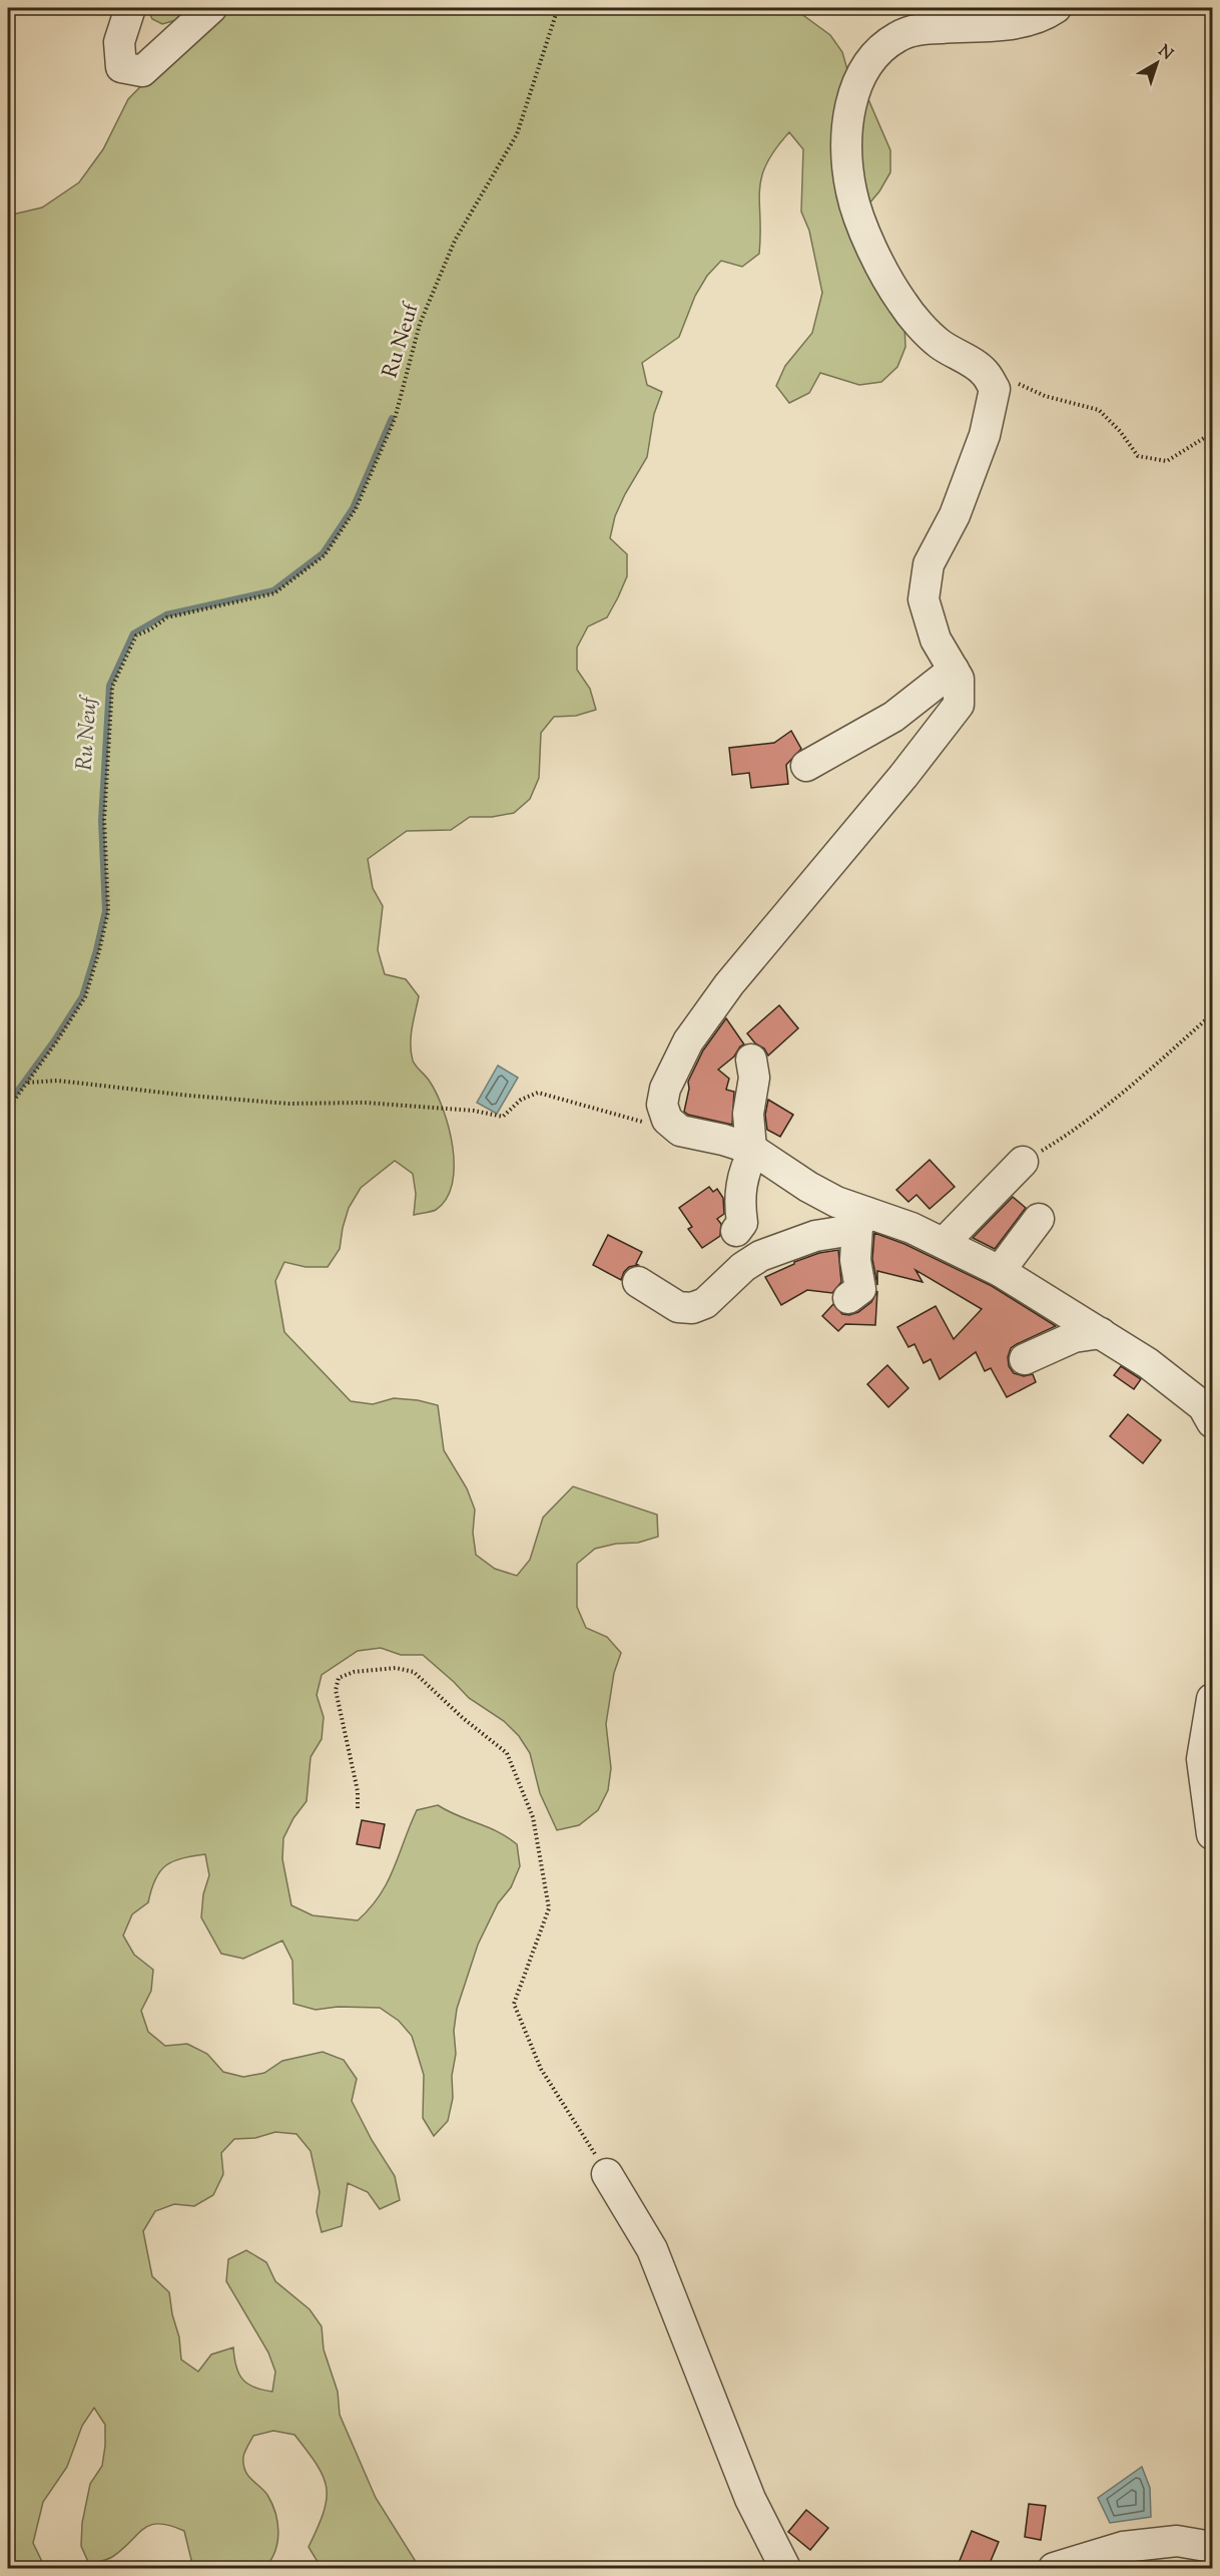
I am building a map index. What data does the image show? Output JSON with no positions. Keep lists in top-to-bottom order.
{
  "streets": {
    "path": ["Ru Neuf"]
  },
  "water": ["Ru Neuf"],
  "north": "top right"
}
